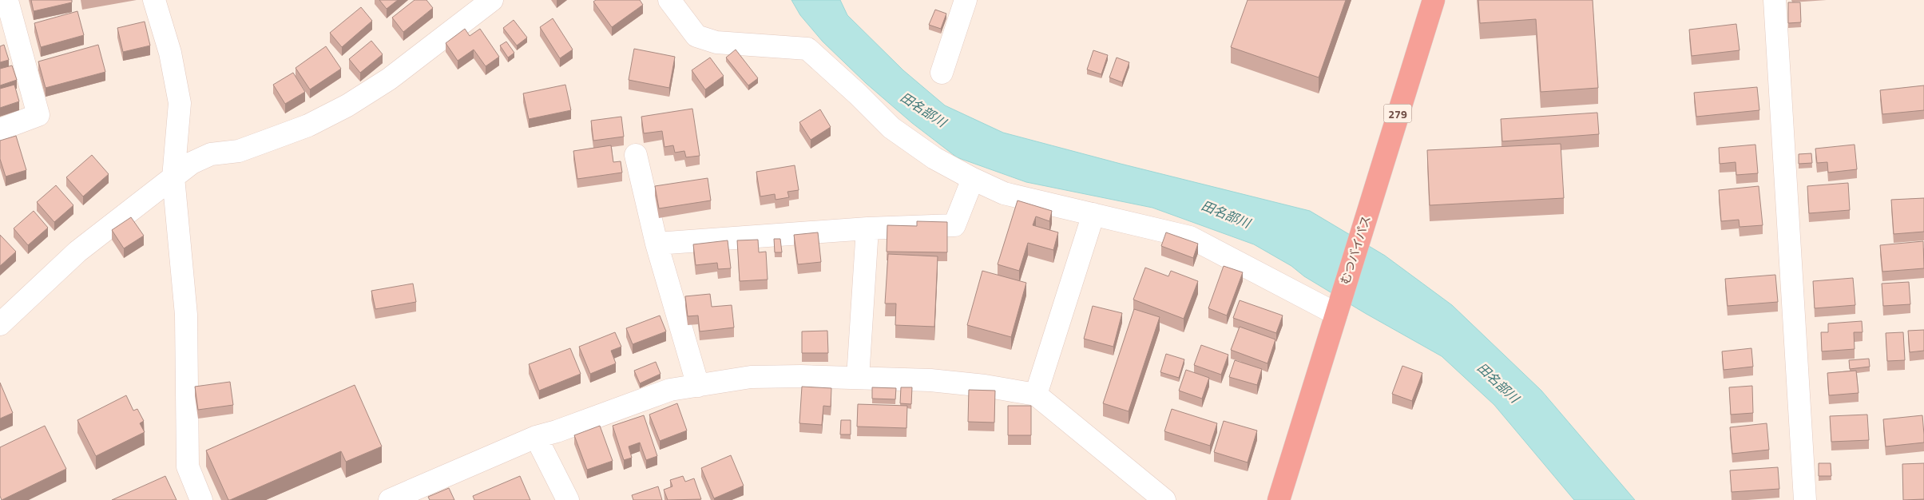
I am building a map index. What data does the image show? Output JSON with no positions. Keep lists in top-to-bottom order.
{
  "streets": {
    "highway": ["279", "むつバイパス"]
  },
  "water": ["田名部川"]
}
